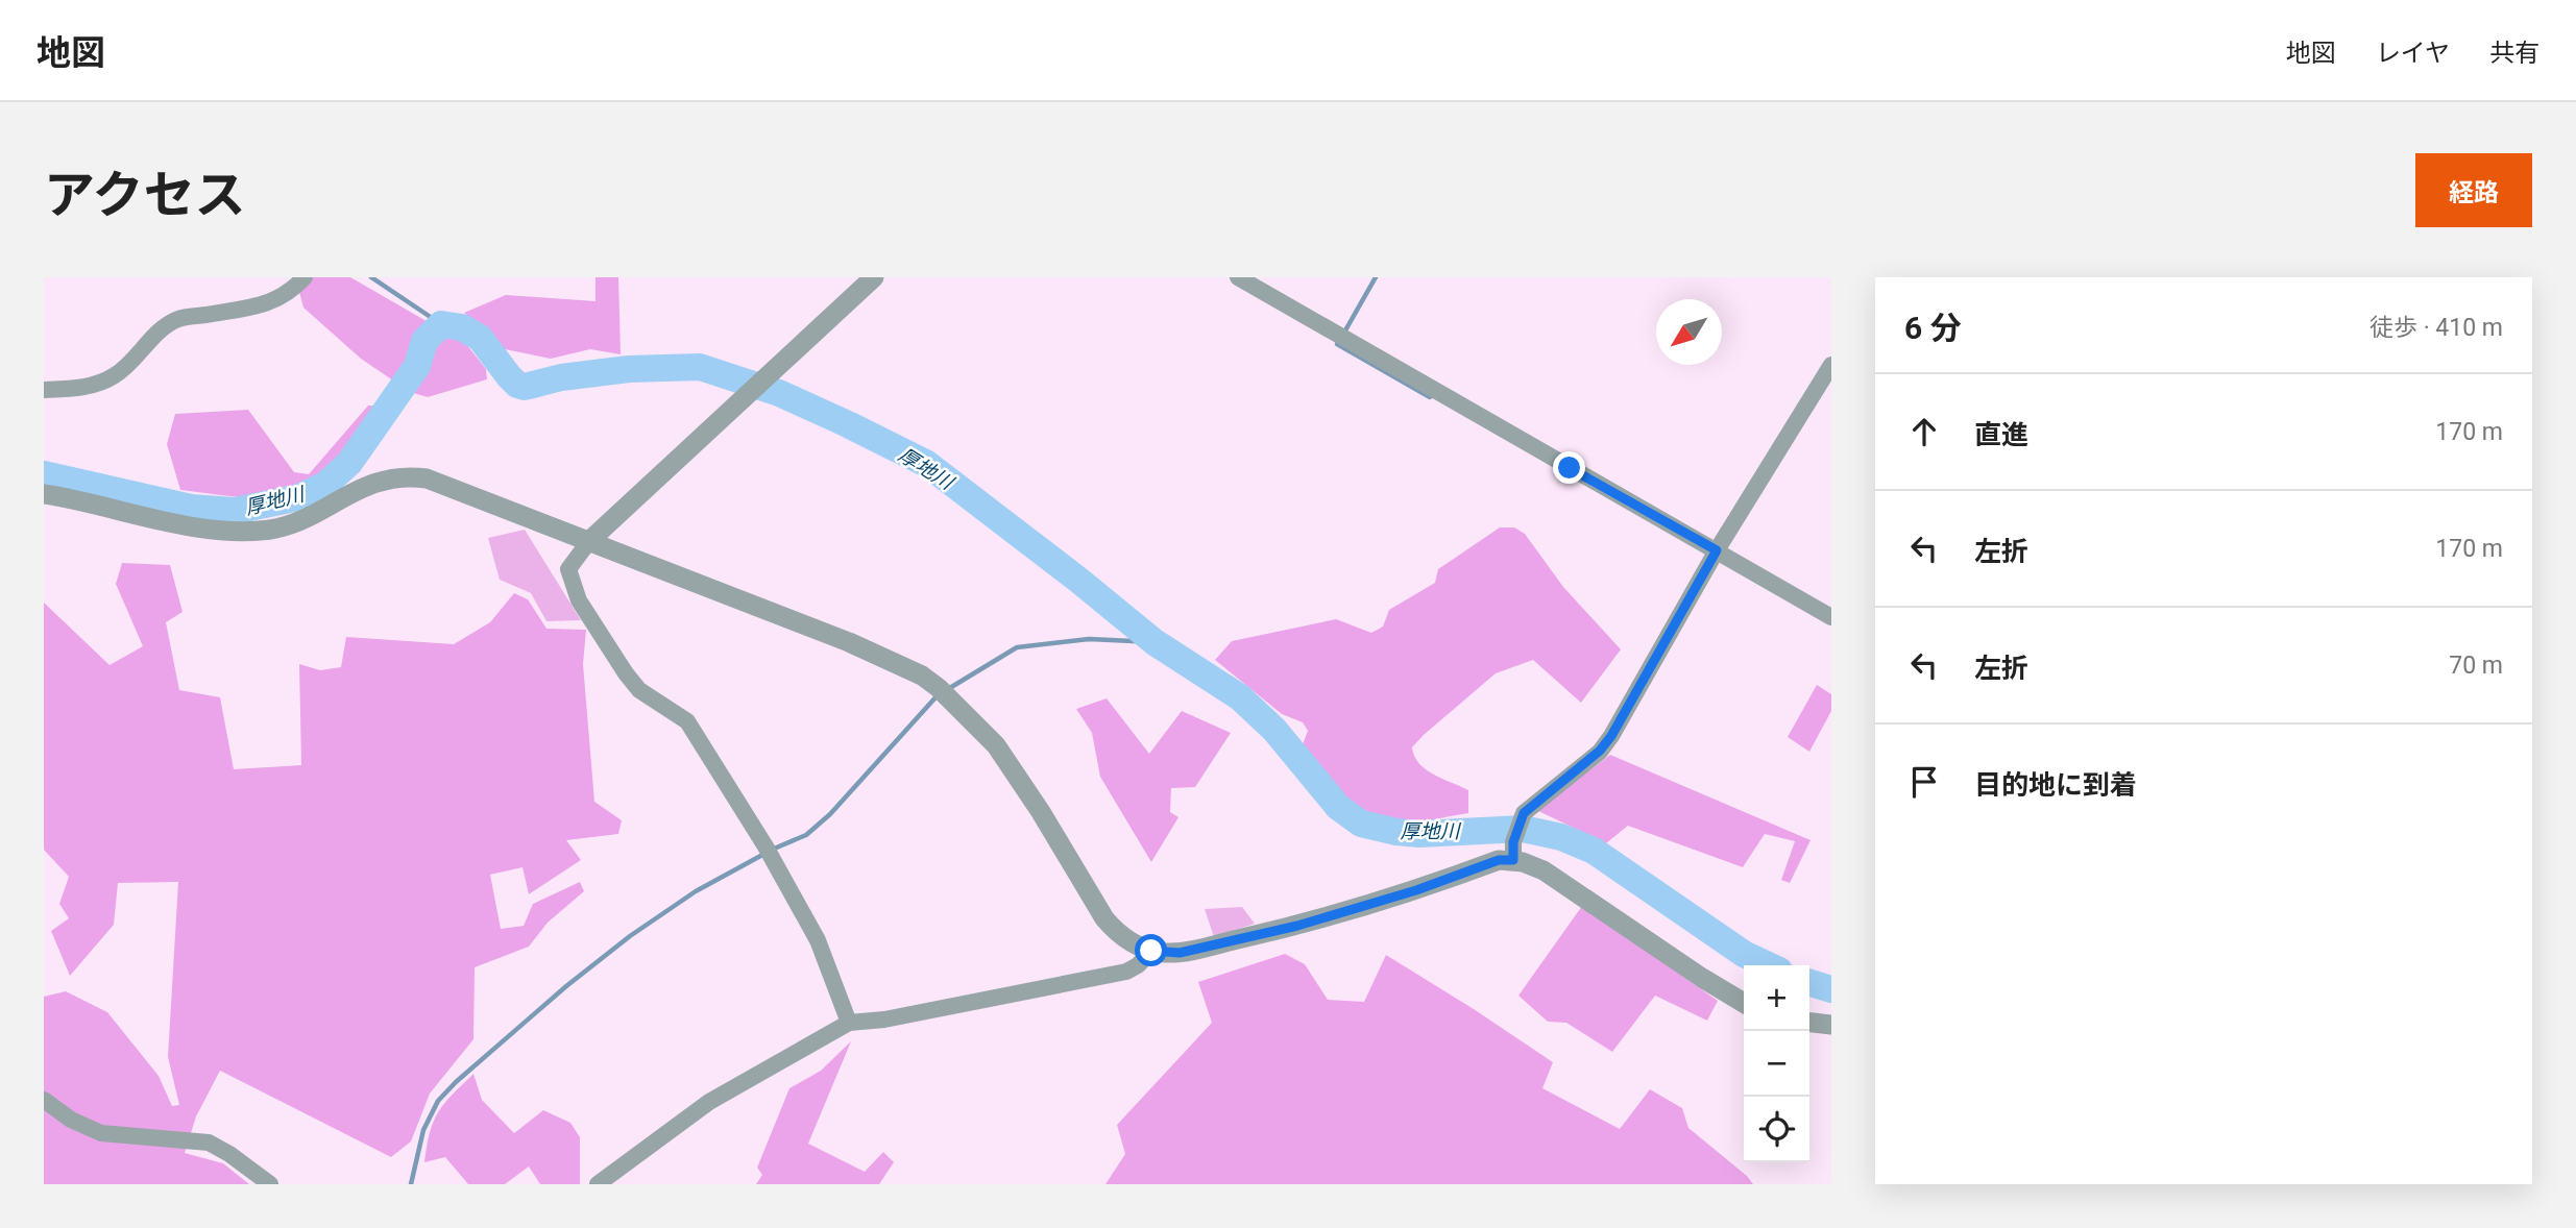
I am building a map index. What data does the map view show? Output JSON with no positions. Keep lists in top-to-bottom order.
{
  "water": ["厚地川"],
  "north": "bottom left",
  "page": {
    "header": "地図",
    "nav": ["地図", "レイヤ", "共有"],
    "title": "アクセス",
    "buttons": "経路",
    "heading": ["6 分", "徒歩 · 410 m"],
    "list": [
      ["直進", "170 m"],
      ["左折", "170 m"],
      ["左折", "70 m"],
      "目的地に到着"
    ],
    "map_buttons": ["+", "−"]
  }
}
